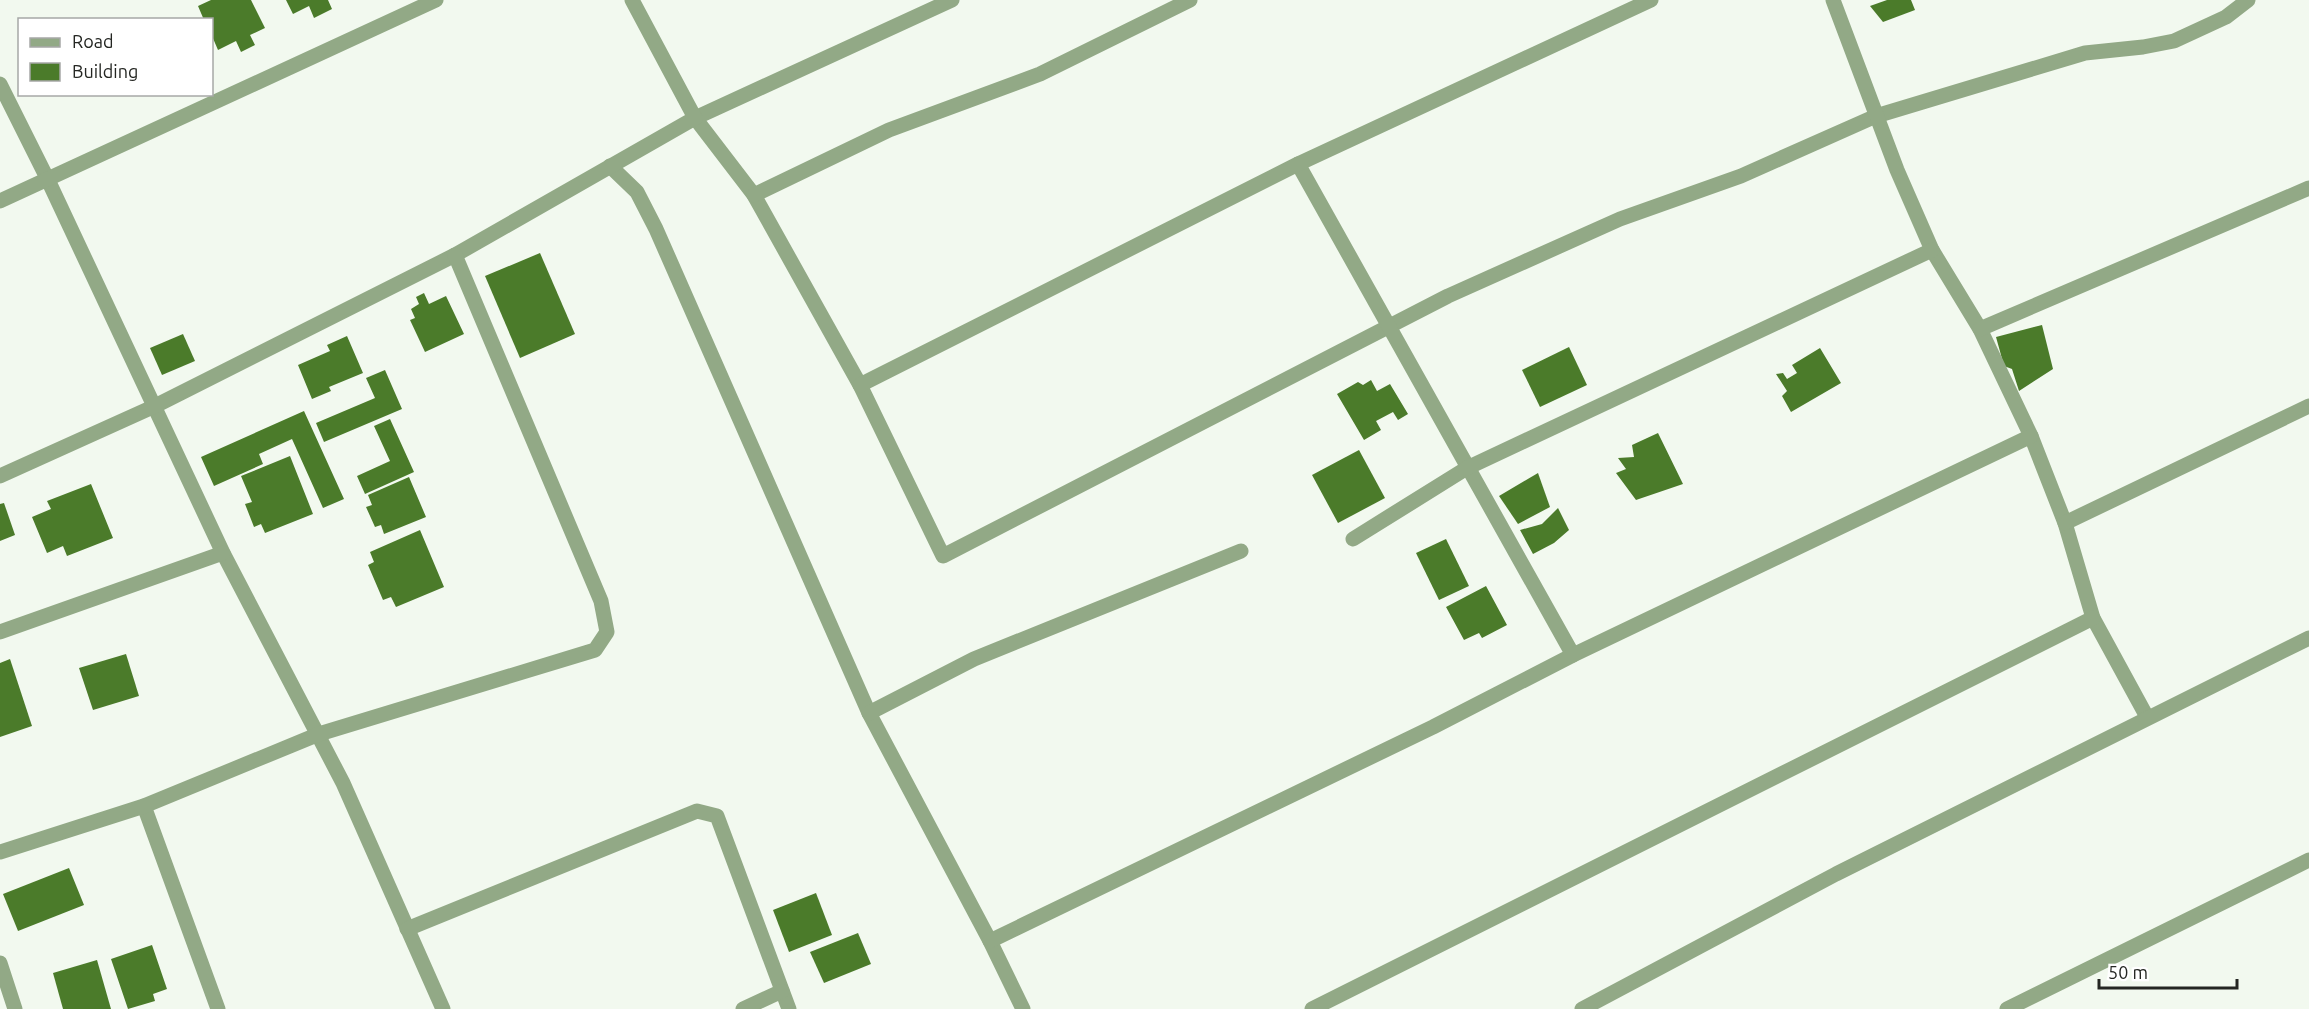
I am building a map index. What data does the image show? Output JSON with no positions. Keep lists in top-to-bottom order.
{
  "legend": ["Road", "Building"],
  "scale_bar": "50 m"
}
